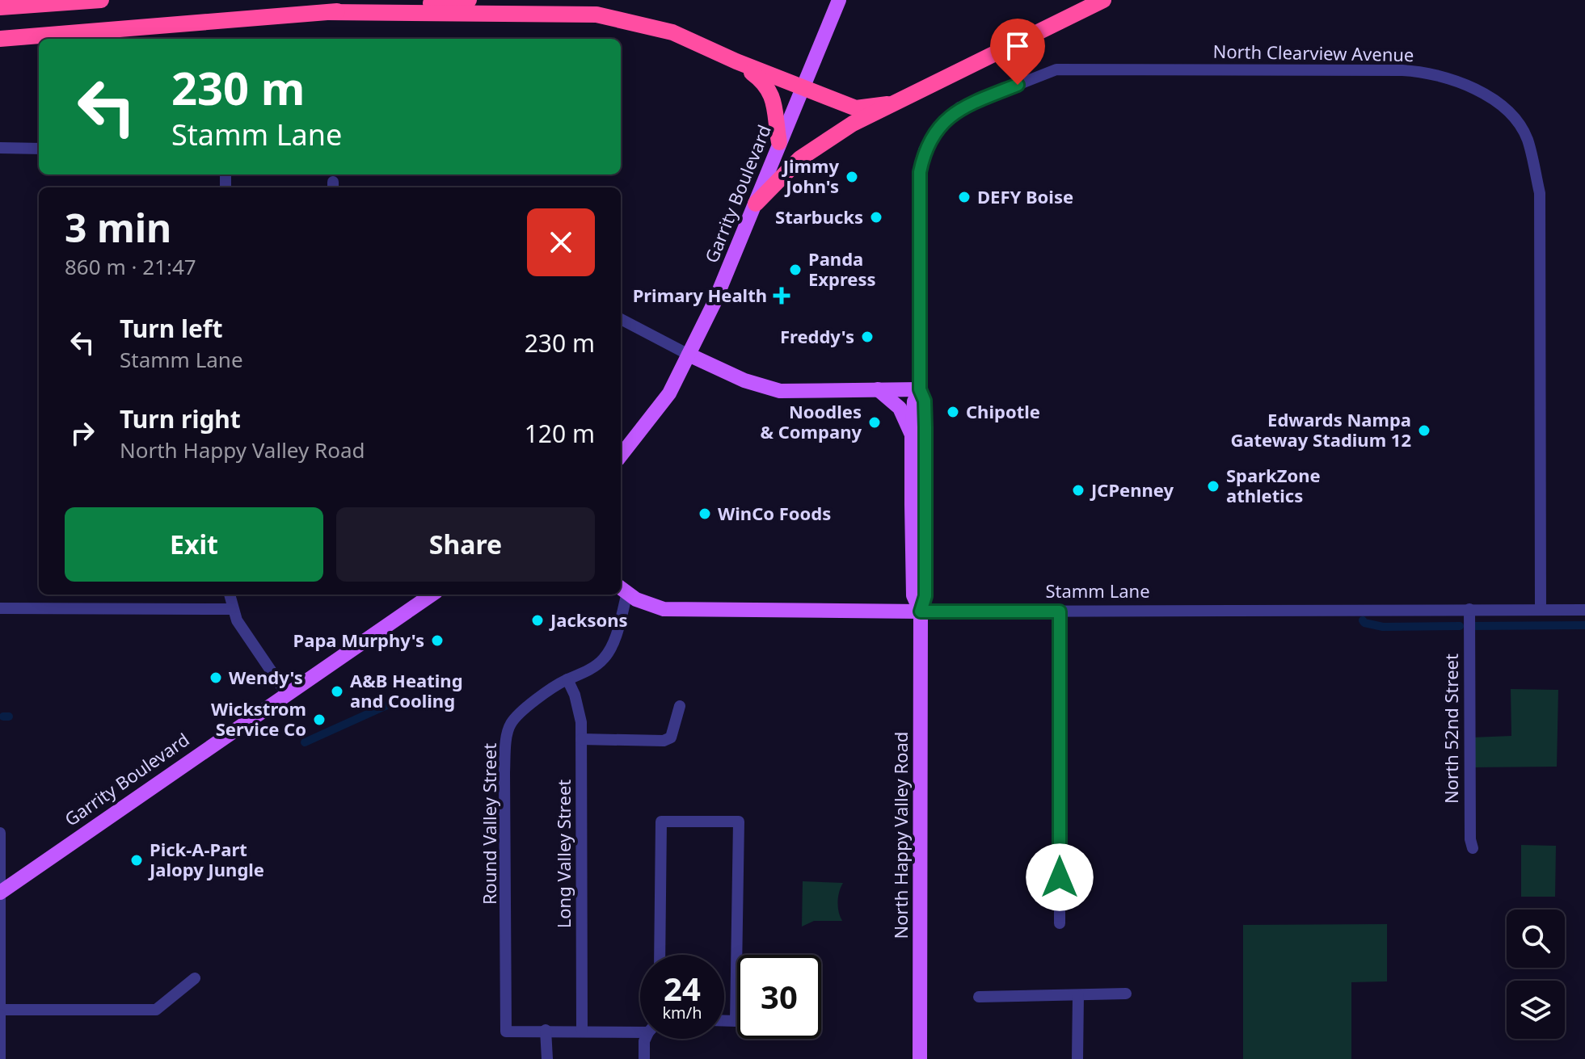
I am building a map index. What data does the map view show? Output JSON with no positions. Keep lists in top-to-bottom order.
{
  "streets": {
    "main road": ["Garrity Boulevard", "Stamm Lane", "North Happy Valley Road"],
    "street": [
      "North Clearview Avenue",
      "North 52nd Street",
      "Round Valley Street",
      "Long Valley Street"
    ]
  },
  "crossings": [
    ["North Clearview Avenue", "Stamm Lane"],
    ["North Clearview Avenue", "North Happy Valley Road"],
    ["Stamm Lane", "North 52nd Street"],
    ["Stamm Lane", "Round Valley Street"],
    ["Stamm Lane", "North Happy Valley Road"],
    ["Round Valley Street", "Long Valley Street"]
  ],
  "places": {
    "other": [
      "Jimmy John's",
      "DEFY Boise",
      "Starbucks",
      "Panda Express",
      "Freddy's",
      "Chipotle",
      "Noodles & Company",
      "Edwards Nampa Gateway Stadium 12",
      "SparkZone athletics",
      "JCPenney",
      "WinCo Foods",
      "Jacksons",
      "Papa Murphy's",
      "Wendy's",
      "A&B Heating and Cooling",
      "Wickstrom Service Co",
      "Pick-A-Part Jalopy Jungle"
    ],
    "health": ["Primary Health"]
  },
  "page": {
    "turn": ["230 m", "Stamm Lane"],
    "heading": ["3 min", "860 m · 21:47"],
    "list": [
      {
        "name": "Turn left",
        "note": "Stamm Lane",
        "value": "230 m"
      },
      {
        "name": "Turn right",
        "note": "North Happy Valley Road",
        "value": "120 m"
      }
    ],
    "buttons": ["Exit", "Share"],
    "speed": "24 km/h",
    "limit": "30"
  }
}
